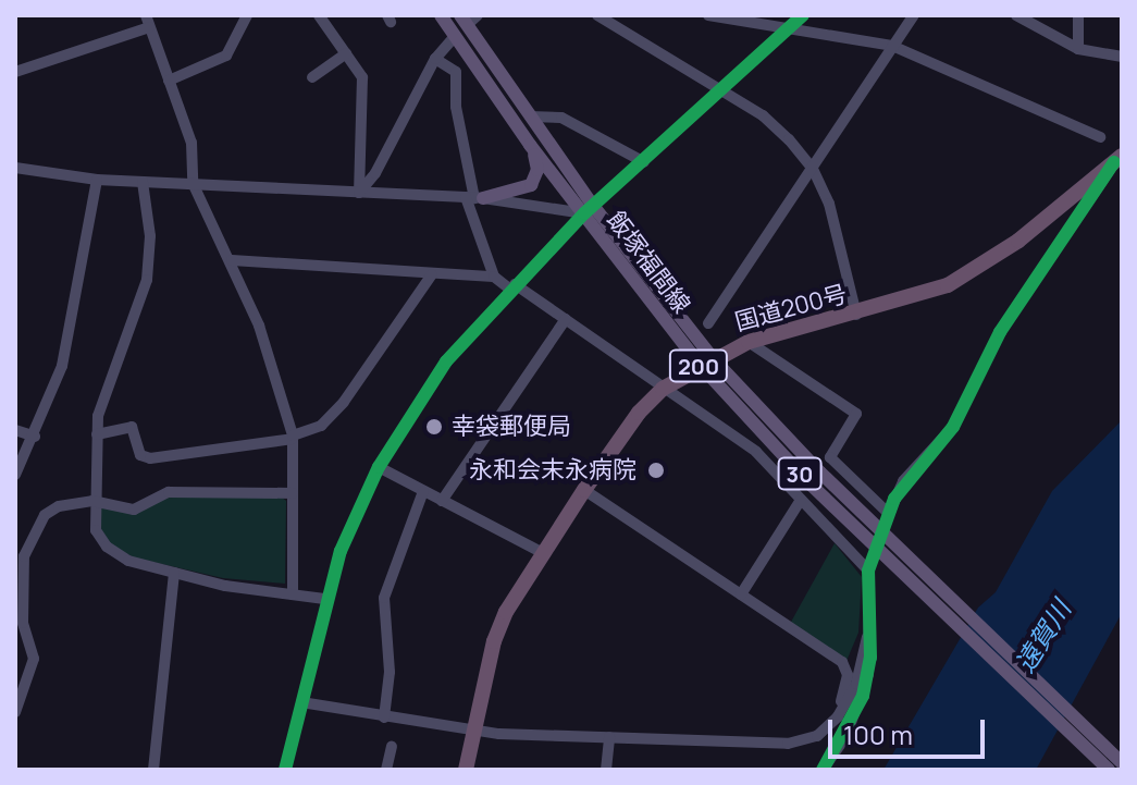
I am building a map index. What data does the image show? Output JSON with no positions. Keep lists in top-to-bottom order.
{
  "streets": {
    "highway": ["国道200号", "200"],
    "main road": ["飯塚福間線", "30"]
  },
  "crossings": [
    ["飯塚福間線", "国道200号"]
  ],
  "water": ["遠賀川"],
  "places": ["幸袋郵便局", "永和会末永病院"],
  "scale_bar": "100 m"
}
